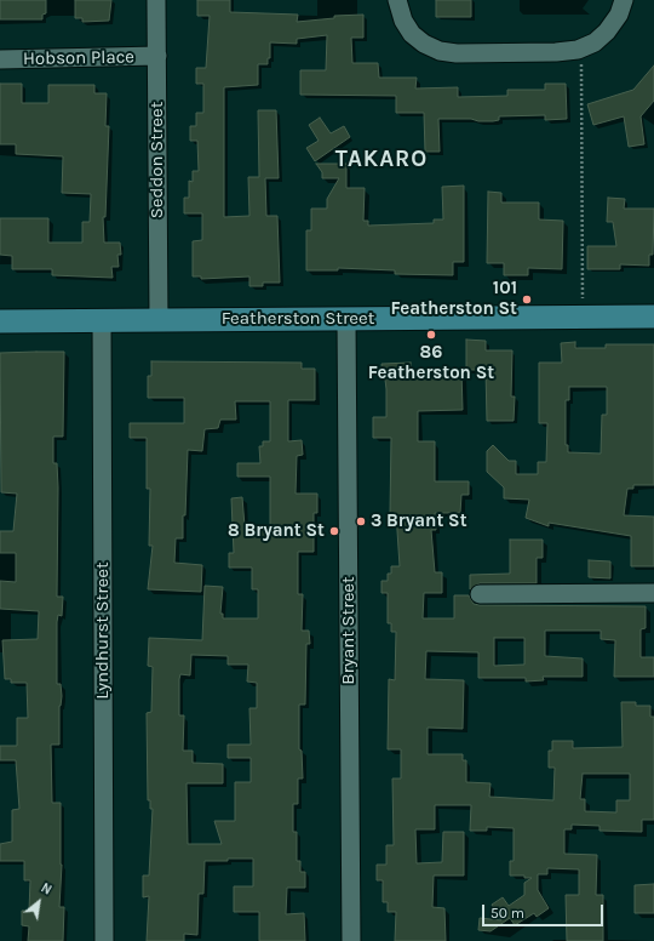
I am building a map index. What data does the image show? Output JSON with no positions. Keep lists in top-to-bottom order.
{
  "streets": {
    "main road": ["Featherston Street"],
    "street": [
      "Hobson Place",
      "Seddon Street",
      "Lyndhurst Street",
      "Bryant Street"
    ]
  },
  "crossings": [
    ["Hobson Place", "Seddon Street"],
    ["Seddon Street", "Featherston Street"],
    ["Featherston Street", "Lyndhurst Street"],
    ["Featherston Street", "Bryant Street"]
  ],
  "districts": ["TAKARO"],
  "places": [
    "101 Featherston St",
    "86 Featherston St",
    "3 Bryant St",
    "8 Bryant St"
  ],
  "scale_bar": "50 m",
  "north": "top right"
}
